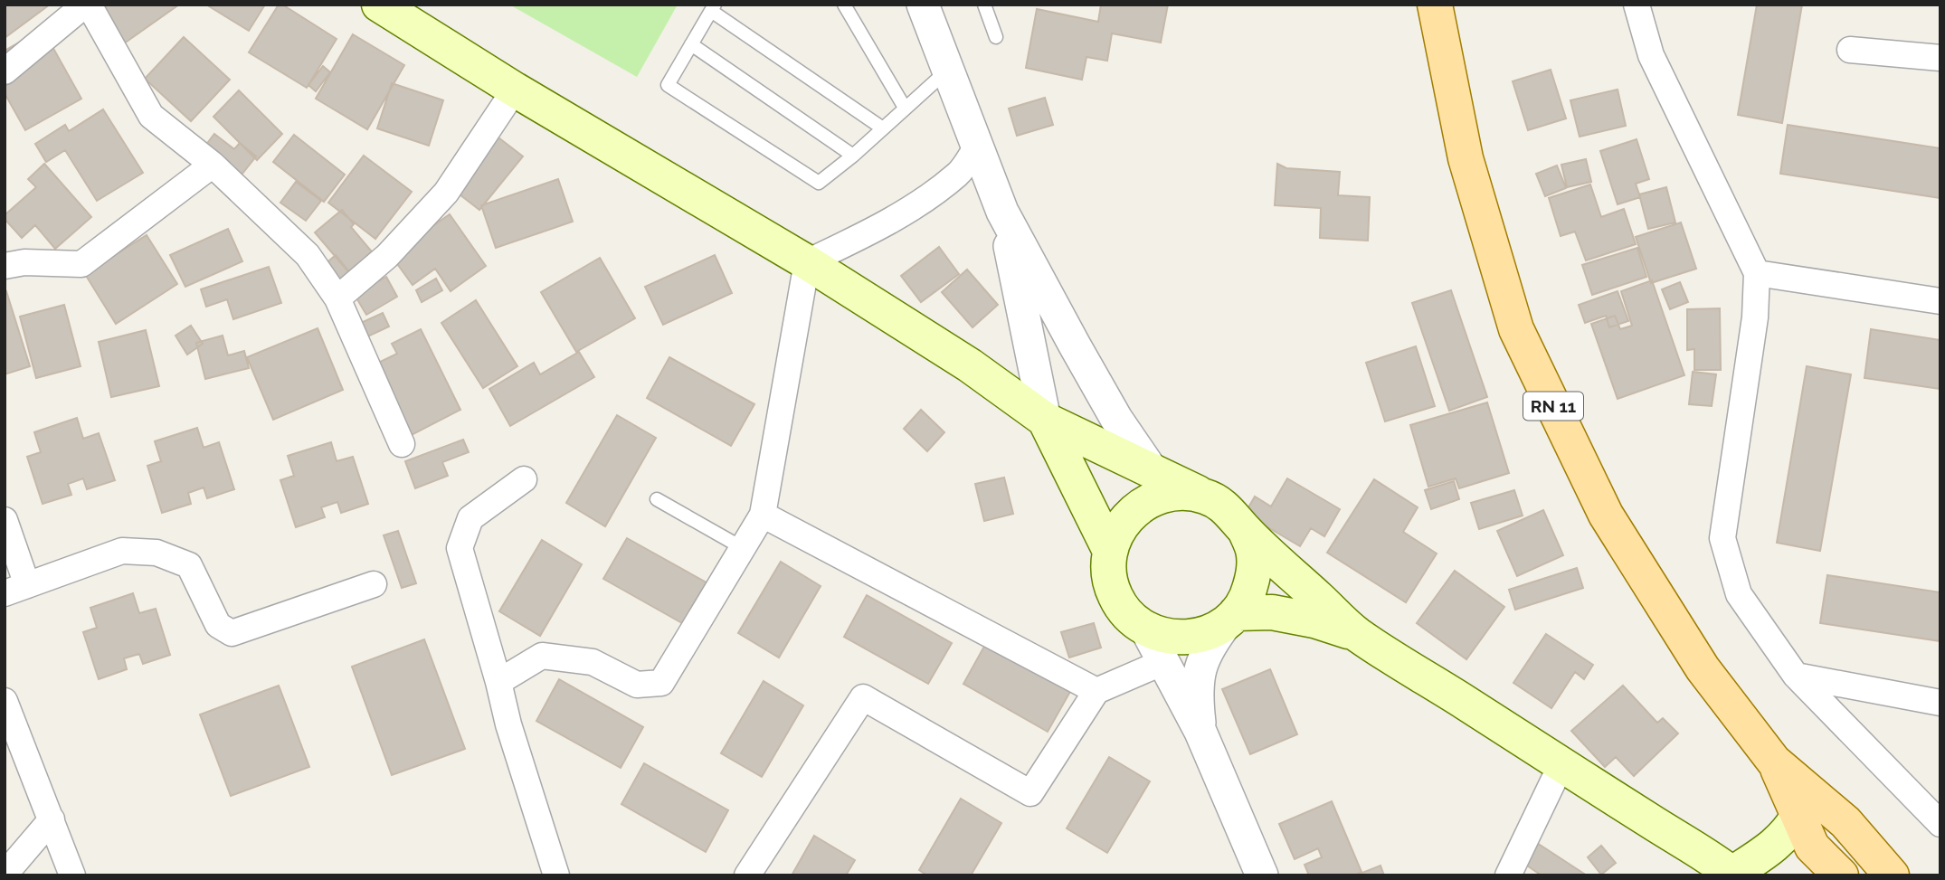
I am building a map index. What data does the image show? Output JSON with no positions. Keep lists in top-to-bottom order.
{
  "streets": {
    "main road": ["RN 11"]
  }
}
